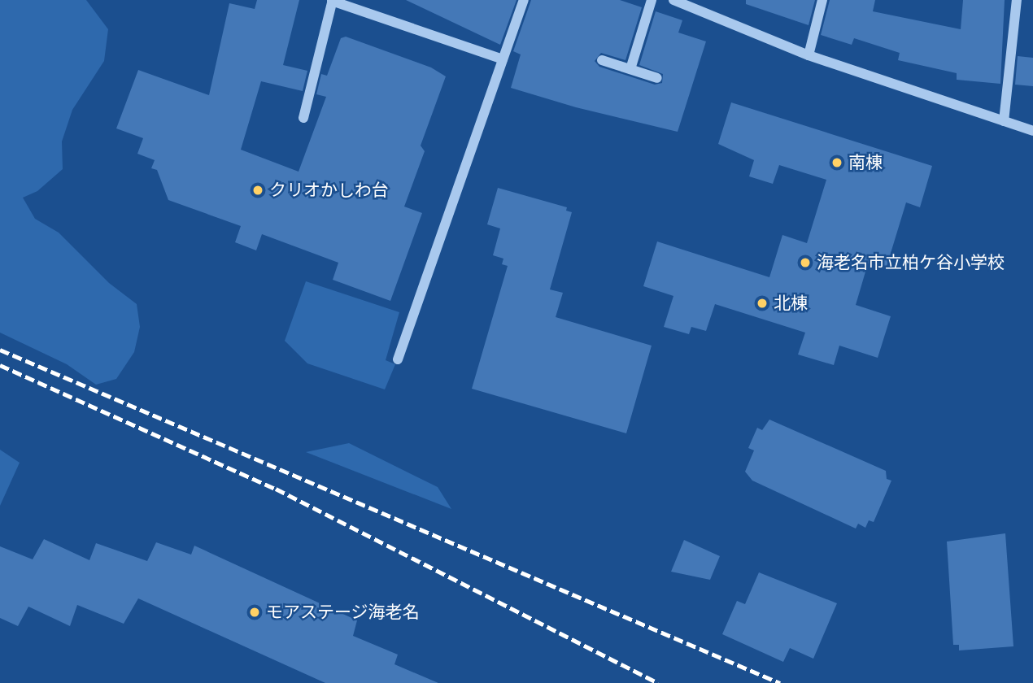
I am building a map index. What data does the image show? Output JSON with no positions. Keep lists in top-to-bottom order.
{
  "places": [
    "南棟",
    "クリオかしわ台",
    "海老名市立柏ケ谷小学校",
    "北棟",
    "モアステージ海老名"
  ]
}
